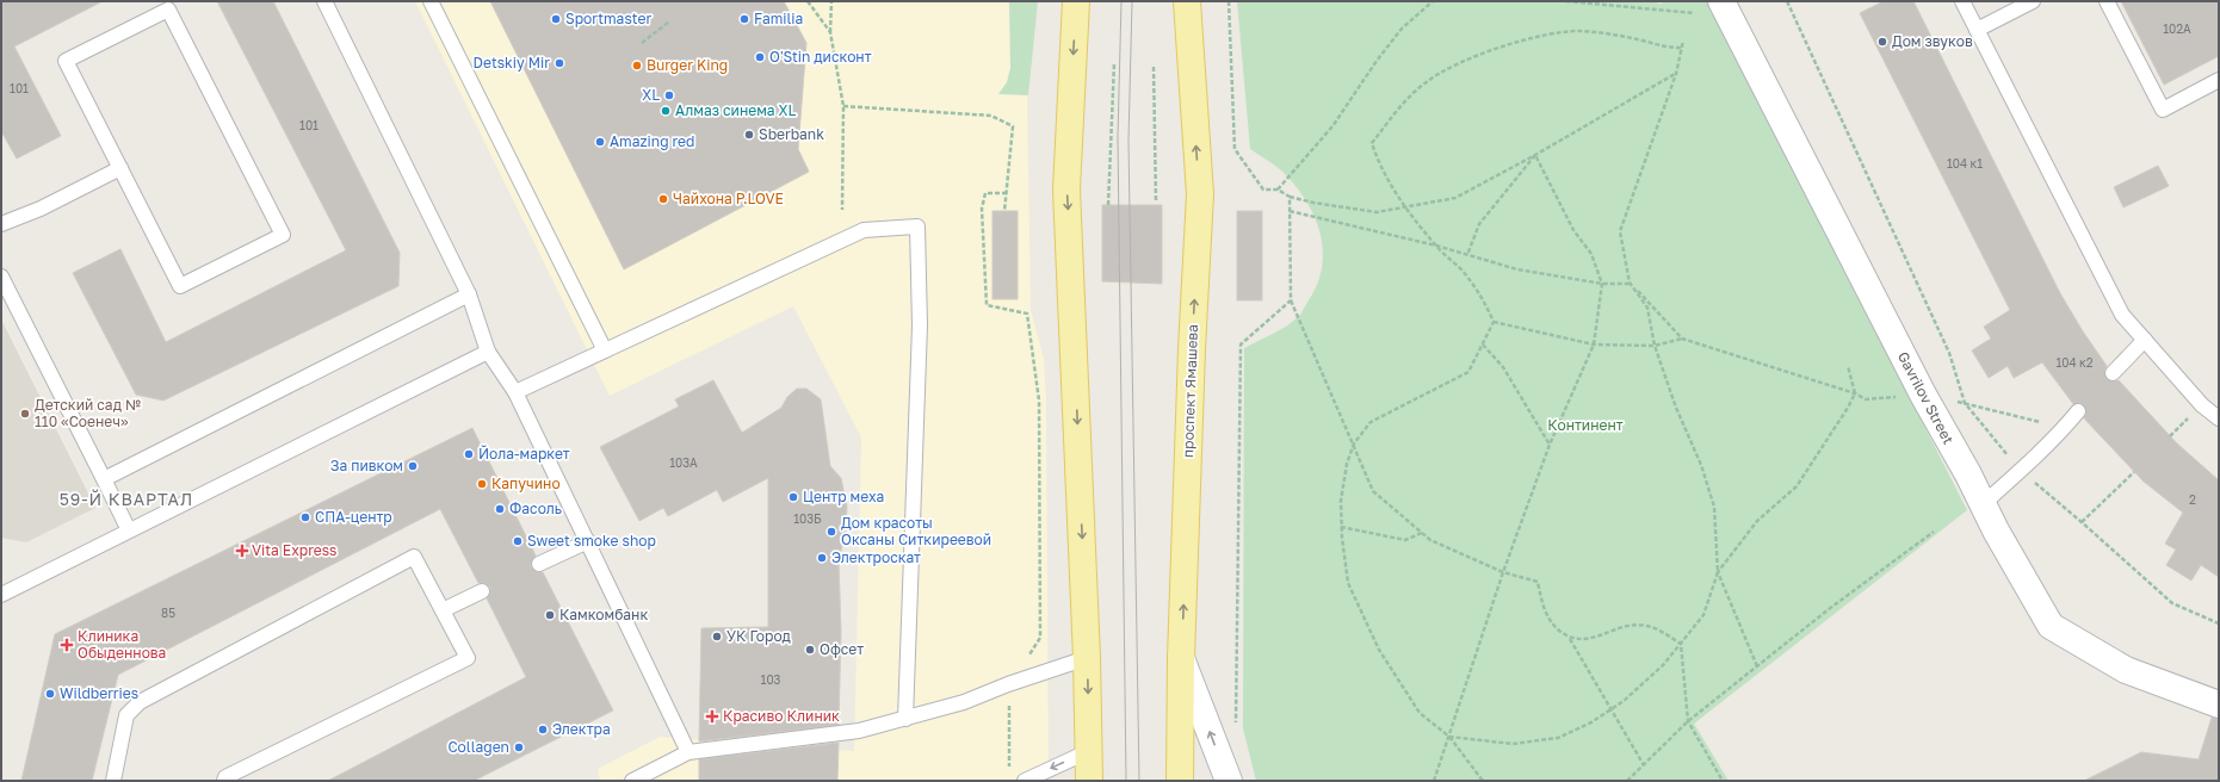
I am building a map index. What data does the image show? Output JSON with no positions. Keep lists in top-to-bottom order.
{
  "streets": {
    "main road": ["проспект Ямашева"],
    "street": ["Gavrilov Street"]
  },
  "districts": ["59-Й КВАРТАЛ"],
  "parks": ["Континент"],
  "places": {
    "other": [
      "Sportmaster",
      "Familia",
      "Дом звуков",
      "O'Stin дисконт",
      "Detskiy Mir",
      "Burger King",
      "XL",
      "Алмаз синема XL",
      "Sberbank",
      "Amazing red",
      "Чайхона P.LOVE",
      "Детский сад № 110 «Соенеч»",
      "Йола-маркет",
      "За пивком",
      "Капучино",
      "Центр меха",
      "Фасоль",
      "СПА-центр",
      "Дом красоты Оксаны Ситкиреевой",
      "Sweet smoke shop",
      "Электроскат",
      "Камкомбанк",
      "УК Город",
      "Офсет",
      "Wildberries",
      "Электра",
      "Collagen"
    ],
    "health": ["Vita Express", "Клиника Обыденнова", "Красиво Клиник"]
  },
  "house_numbers": [
    "102А",
    "101",
    "101",
    "104 к1",
    "104 к2",
    "103А",
    "2",
    "103Б",
    "85",
    "103"
  ]
}
